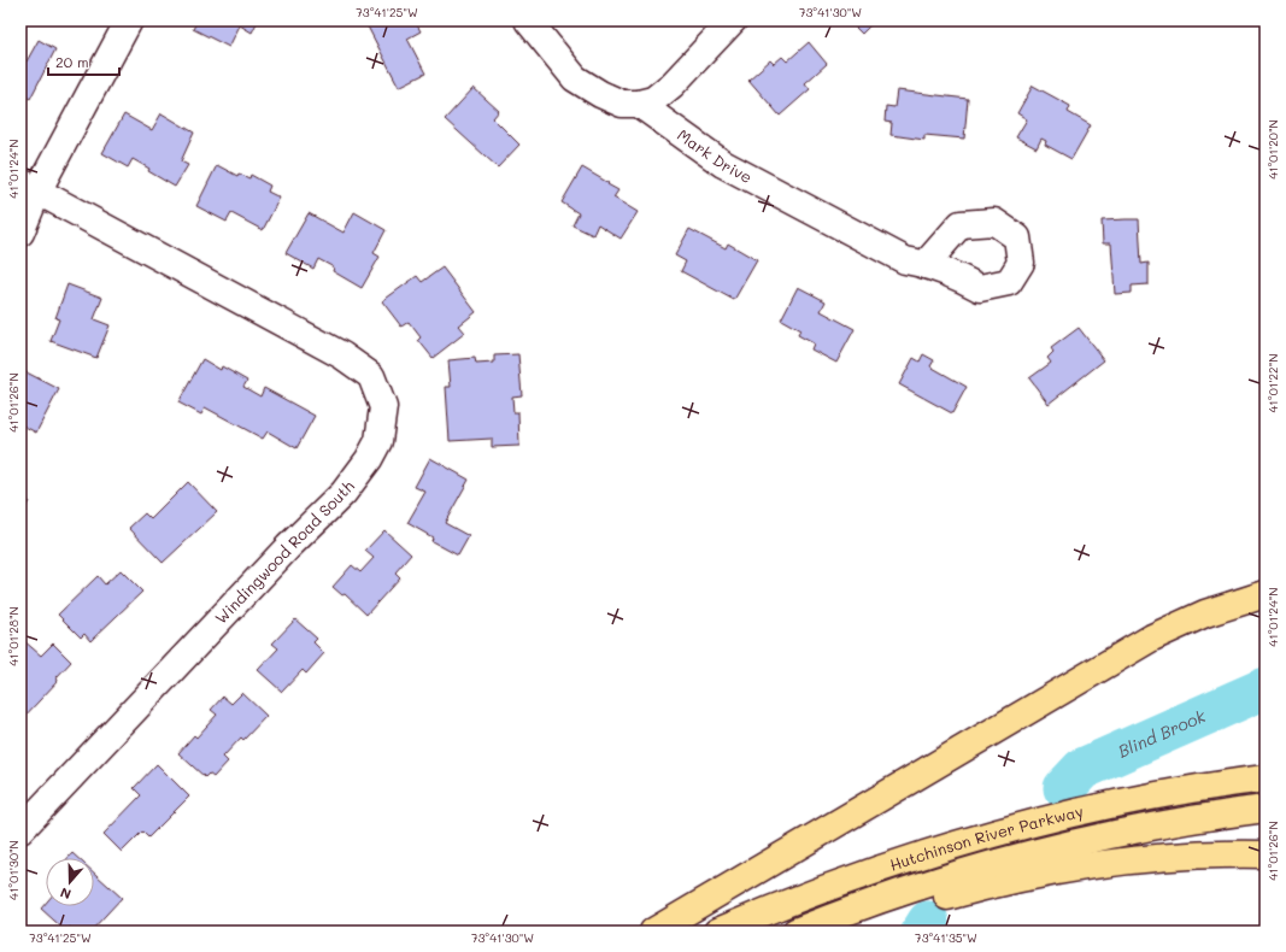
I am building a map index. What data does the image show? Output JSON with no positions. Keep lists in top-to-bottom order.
{
  "streets": {
    "highway": ["Hutchinson River Parkway"],
    "street": ["Mark Drive", "Windingwood Road South"]
  },
  "water": ["Blind Brook"],
  "scale_bar": "20 m",
  "north": "bottom",
  "coordinates": [
    "73°41'25\"W",
    "73°41'30\"W",
    "41°01'20\"N",
    "41°01'24\"N",
    "41°01'22\"N",
    "41°01'26\"N",
    "41°01'28\"N",
    "41°01'30\"N",
    "73°41'35\"W"
  ]
}
